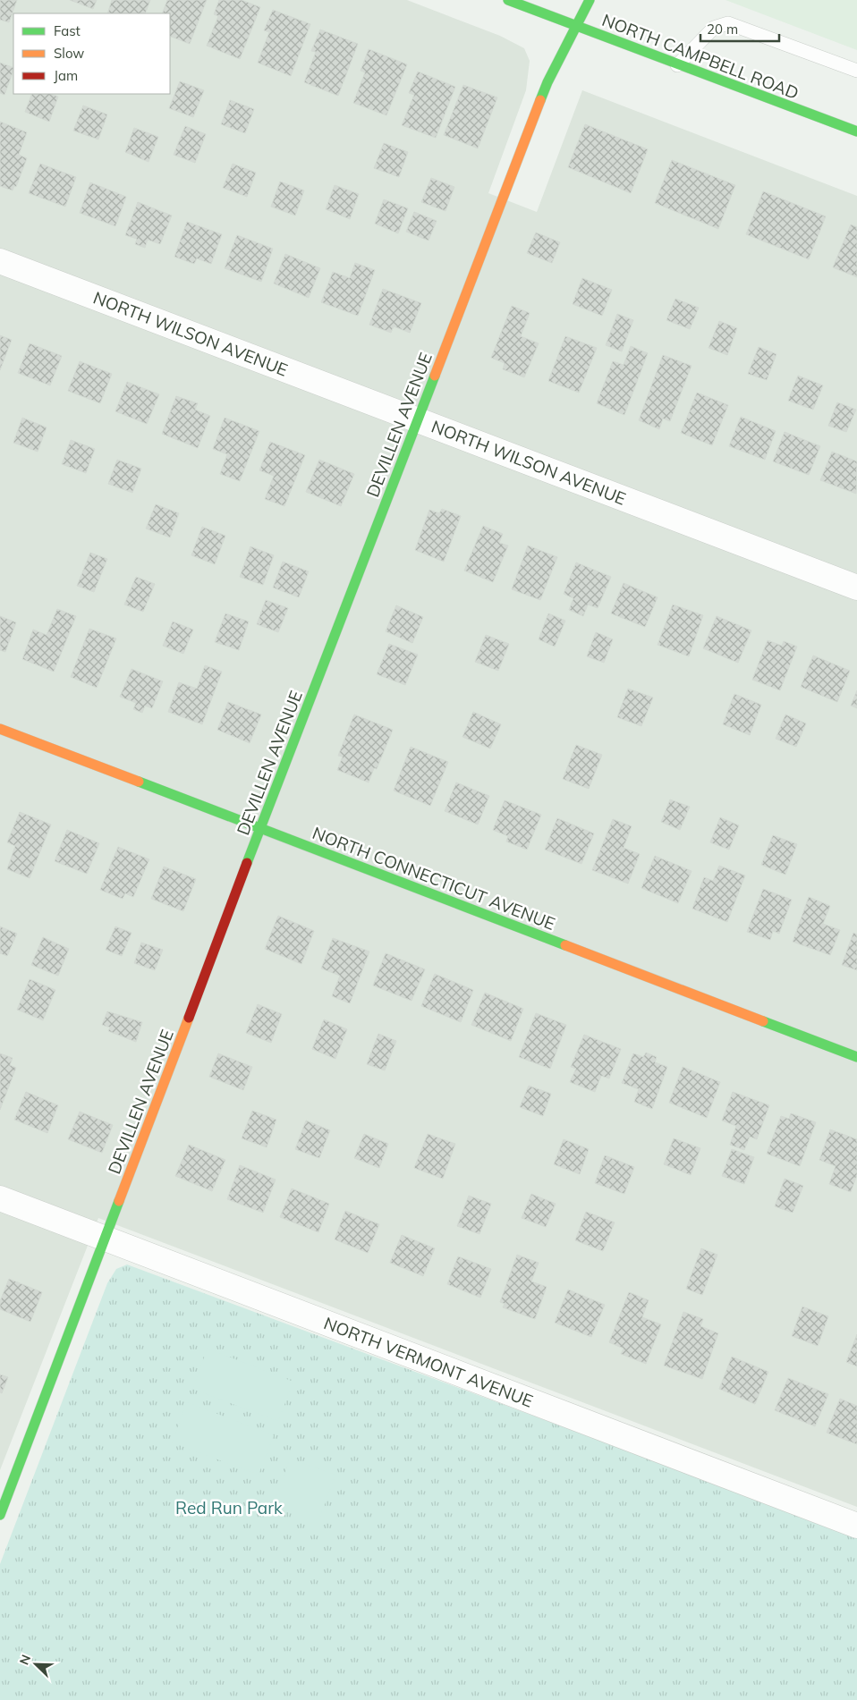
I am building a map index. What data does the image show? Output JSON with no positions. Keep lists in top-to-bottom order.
{
  "streets": {
    "street": [
      "NORTH CAMPBELL ROAD",
      "NORTH WILSON AVENUE",
      "DEVILLEN AVENUE",
      "NORTH CONNECTICUT AVENUE",
      "NORTH VERMONT AVENUE"
    ]
  },
  "crossings": [
    ["NORTH CAMPBELL ROAD", "DEVILLEN AVENUE"],
    ["NORTH WILSON AVENUE", "DEVILLEN AVENUE"],
    ["DEVILLEN AVENUE", "NORTH CONNECTICUT AVENUE"],
    ["DEVILLEN AVENUE", "NORTH VERMONT AVENUE"]
  ],
  "parks": ["Red Run Park"],
  "legend": ["Fast", "Slow", "Jam"],
  "scale_bar": "20 m",
  "north": "top left"
}
